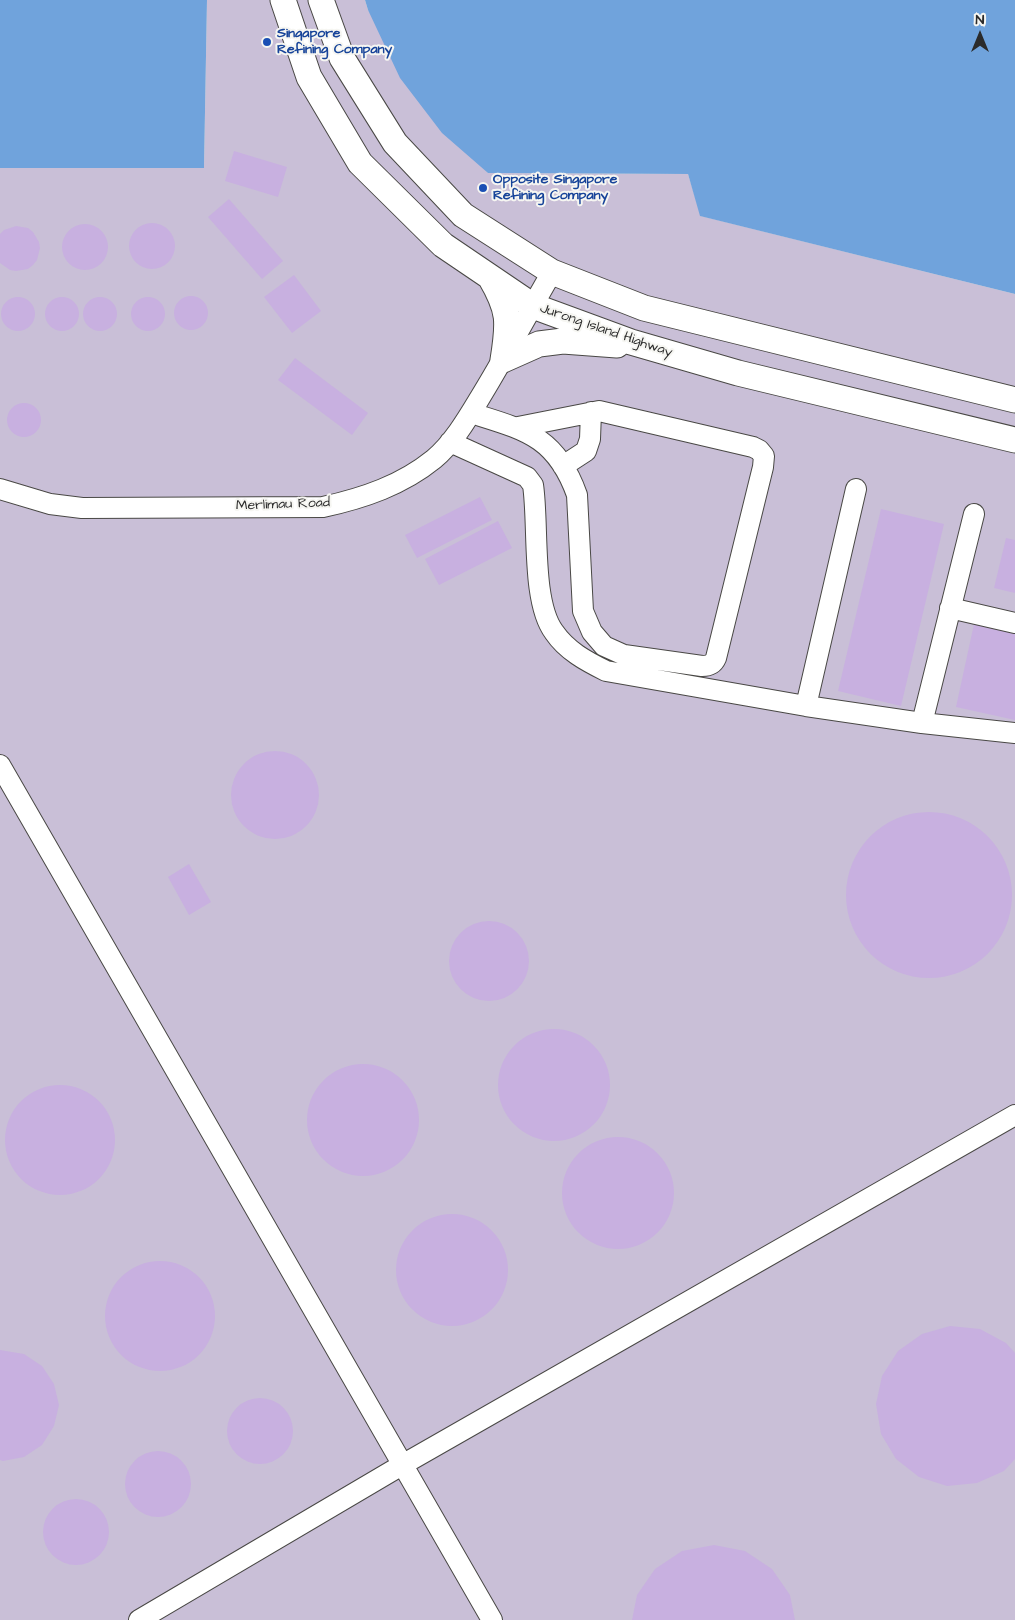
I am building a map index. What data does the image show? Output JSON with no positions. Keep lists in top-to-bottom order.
{
  "streets": {
    "main road": ["Jurong Island Highway"],
    "street": ["Merlimau Road"]
  },
  "crossings": [
    ["Jurong Island Highway", "Merlimau Road"]
  ],
  "places": ["Singapore Refining Company", "Opposite Singapore Refining Company"],
  "north": "top"
}
